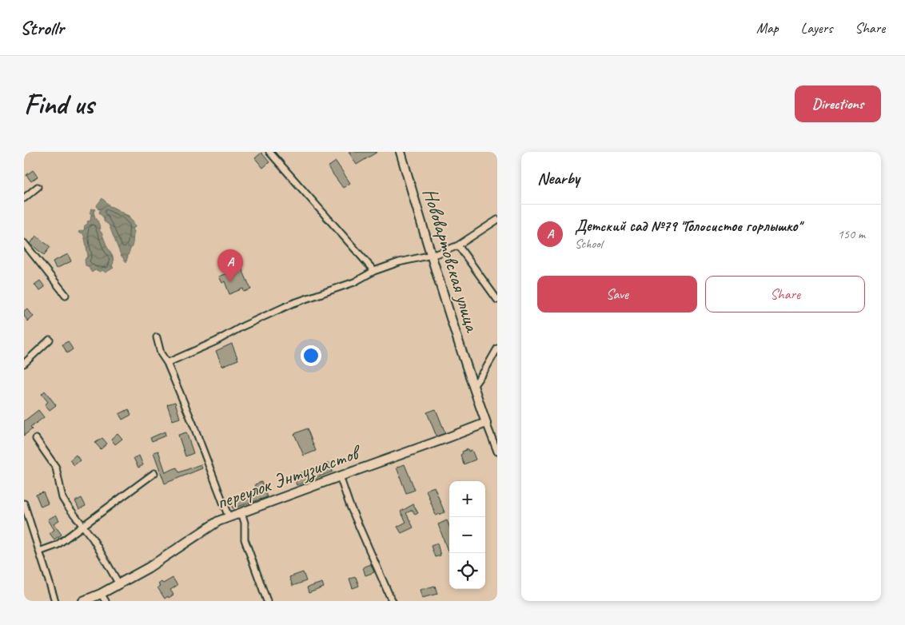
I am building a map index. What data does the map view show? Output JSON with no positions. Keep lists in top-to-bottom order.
{
  "streets": {
    "main road": ["Нововартовская улица", "переулок Энтузиастов"]
  },
  "crossings": [
    ["Нововартовская улица", "переулок Энтузиастов"]
  ],
  "page": {
    "header": "Strollr",
    "nav": ["Map", "Layers", "Share"],
    "buttons": [
      "Directions",
      ["Save", "Share"]
    ],
    "title": "Find us",
    "heading": "Nearby",
    "list": [
      {
        "mark": "A",
        "name": "Детский сад №79 \"Голосистое горлышко\"",
        "note": "School",
        "value": "150 m"
      }
    ],
    "pins": "A",
    "map_buttons": ["+", "−"]
  }
}
